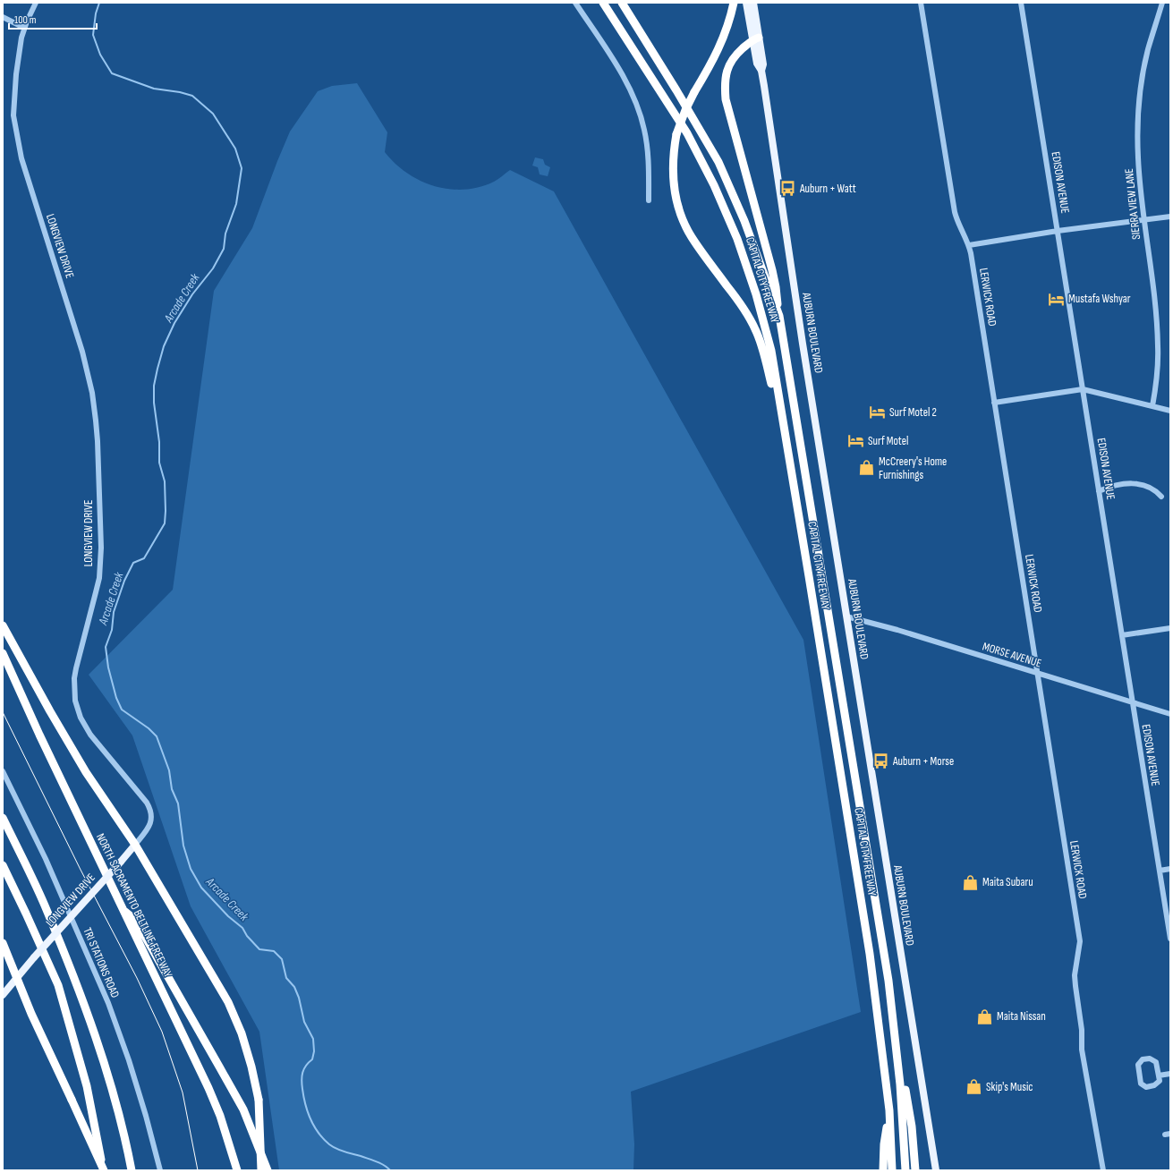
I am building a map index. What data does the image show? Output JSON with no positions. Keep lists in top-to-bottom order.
{
  "streets": {
    "highway": ["CAPITAL CITY FREEWAY", "NORTH SACRAMENTO BELTLINE FREEWAY"],
    "main road": ["LONGVIEW DRIVE", "AUBURN BOULEVARD"],
    "street": [
      "EDISON AVENUE",
      "SIERRA VIEW LANE",
      "LERWICK ROAD",
      "MORSE AVENUE",
      "TRI STATIONS ROAD"
    ]
  },
  "crossings": [
    ["EDISON AVENUE", "MORSE AVENUE"],
    ["LERWICK ROAD", "MORSE AVENUE"],
    ["AUBURN BOULEVARD", "MORSE AVENUE"]
  ],
  "water": ["Arcade Creek"],
  "places": {
    "bus stop": ["Auburn + Watt", "Auburn + Morse"],
    "hotel": ["Mustafa Wshyar", "Surf Motel 2", "Surf Motel"],
    "shop": [
      "McCreery's Home Furnishings",
      "Maita Subaru",
      "Maita Nissan",
      "Skip's Music"
    ]
  },
  "scale_bar": "100 m"
}
